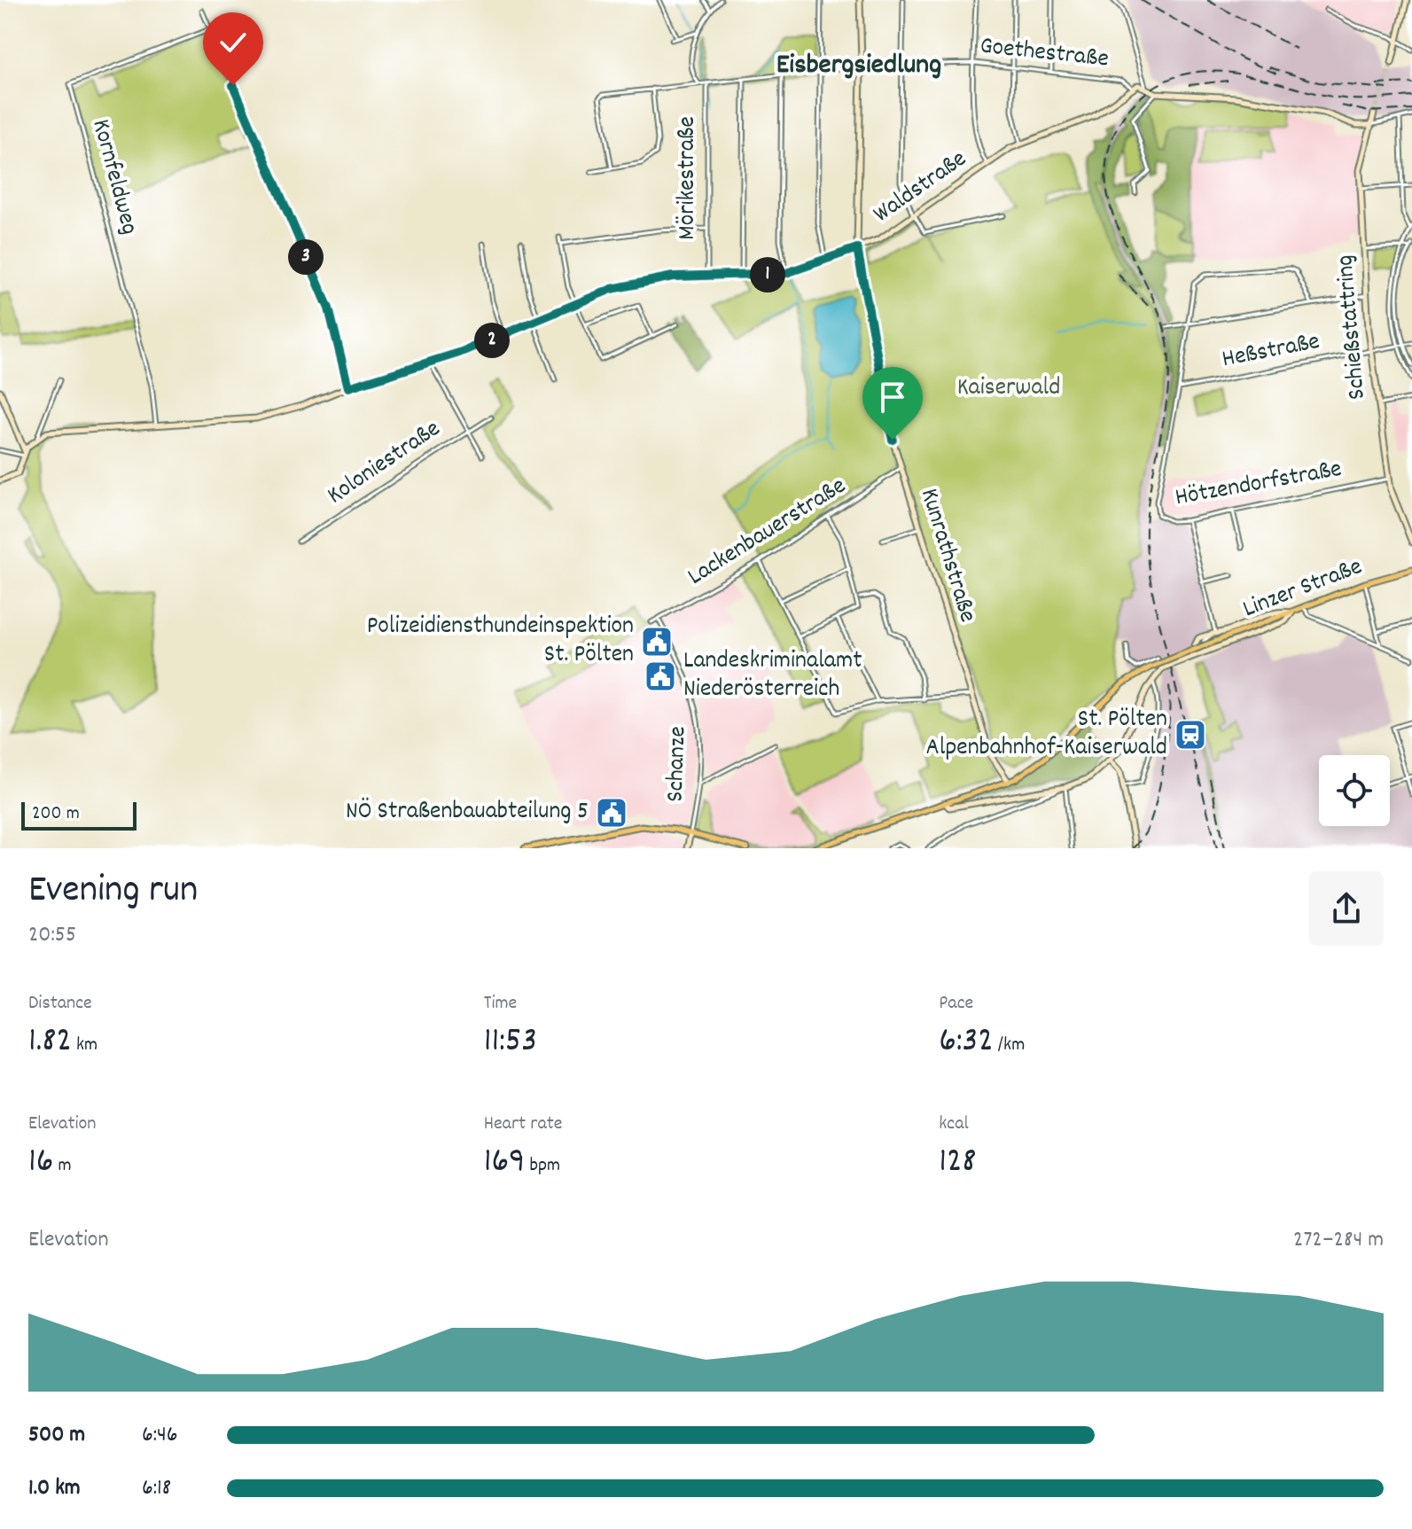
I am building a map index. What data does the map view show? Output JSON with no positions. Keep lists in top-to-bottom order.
{
  "streets": {
    "main road": ["Linzer Straße"],
    "street": [
      "Goethestraße",
      "Kornfeldweg",
      "Mörikestraße",
      "Waldstraße",
      "Schießstattring",
      "Heßstraße",
      "Koloniestraße",
      "Hötzendorfstraße",
      "Lackenbauerstraße",
      "Kunrathstraße",
      "Schanze"
    ]
  },
  "crossings": [
    ["Goethestraße", "Waldstraße"],
    ["Kornfeldweg", "Waldstraße"],
    ["Mörikestraße", "Waldstraße"],
    ["Waldstraße", "Kunrathstraße"],
    ["Schießstattring", "Heßstraße"],
    ["Schießstattring", "Hötzendorfstraße"],
    ["Heßstraße", "Hötzendorfstraße"],
    ["Lackenbauerstraße", "Kunrathstraße"],
    ["Lackenbauerstraße", "Schanze"],
    ["Kunrathstraße", "Linzer Straße"]
  ],
  "districts": ["Eisbergsiedlung"],
  "parks": ["Kaiserwald"],
  "places": {
    "public building": ["Polizeidiensthundeinspektion St. Pölten", "Landeskriminalamt Niederösterreich", "NÖ Straßenbauabteilung 5"],
    "station": ["St. Pölten Alpenbahnhof-Kaiserwald"]
  },
  "scale_bar": "200 m",
  "page": {
    "pins": ["3", "1", "2"],
    "scale": "200 m",
    "heading": ["Evening run", "20:55"],
    "stats": [
      ["Distance", "1.82 km"],
      ["Time", "11:53"],
      ["Pace", "6:32 /km"],
      ["Elevation", "16 m"],
      ["Heart rate", "169 bpm"],
      ["kcal", "128"]
    ],
    "chart": ["Elevation", "272–284 m"],
    "list": [
      {
        "name": "500 m",
        "note": "6:46"
      },
      {
        "name": "1.0 km",
        "note": "6:18"
      }
    ]
  }
}
